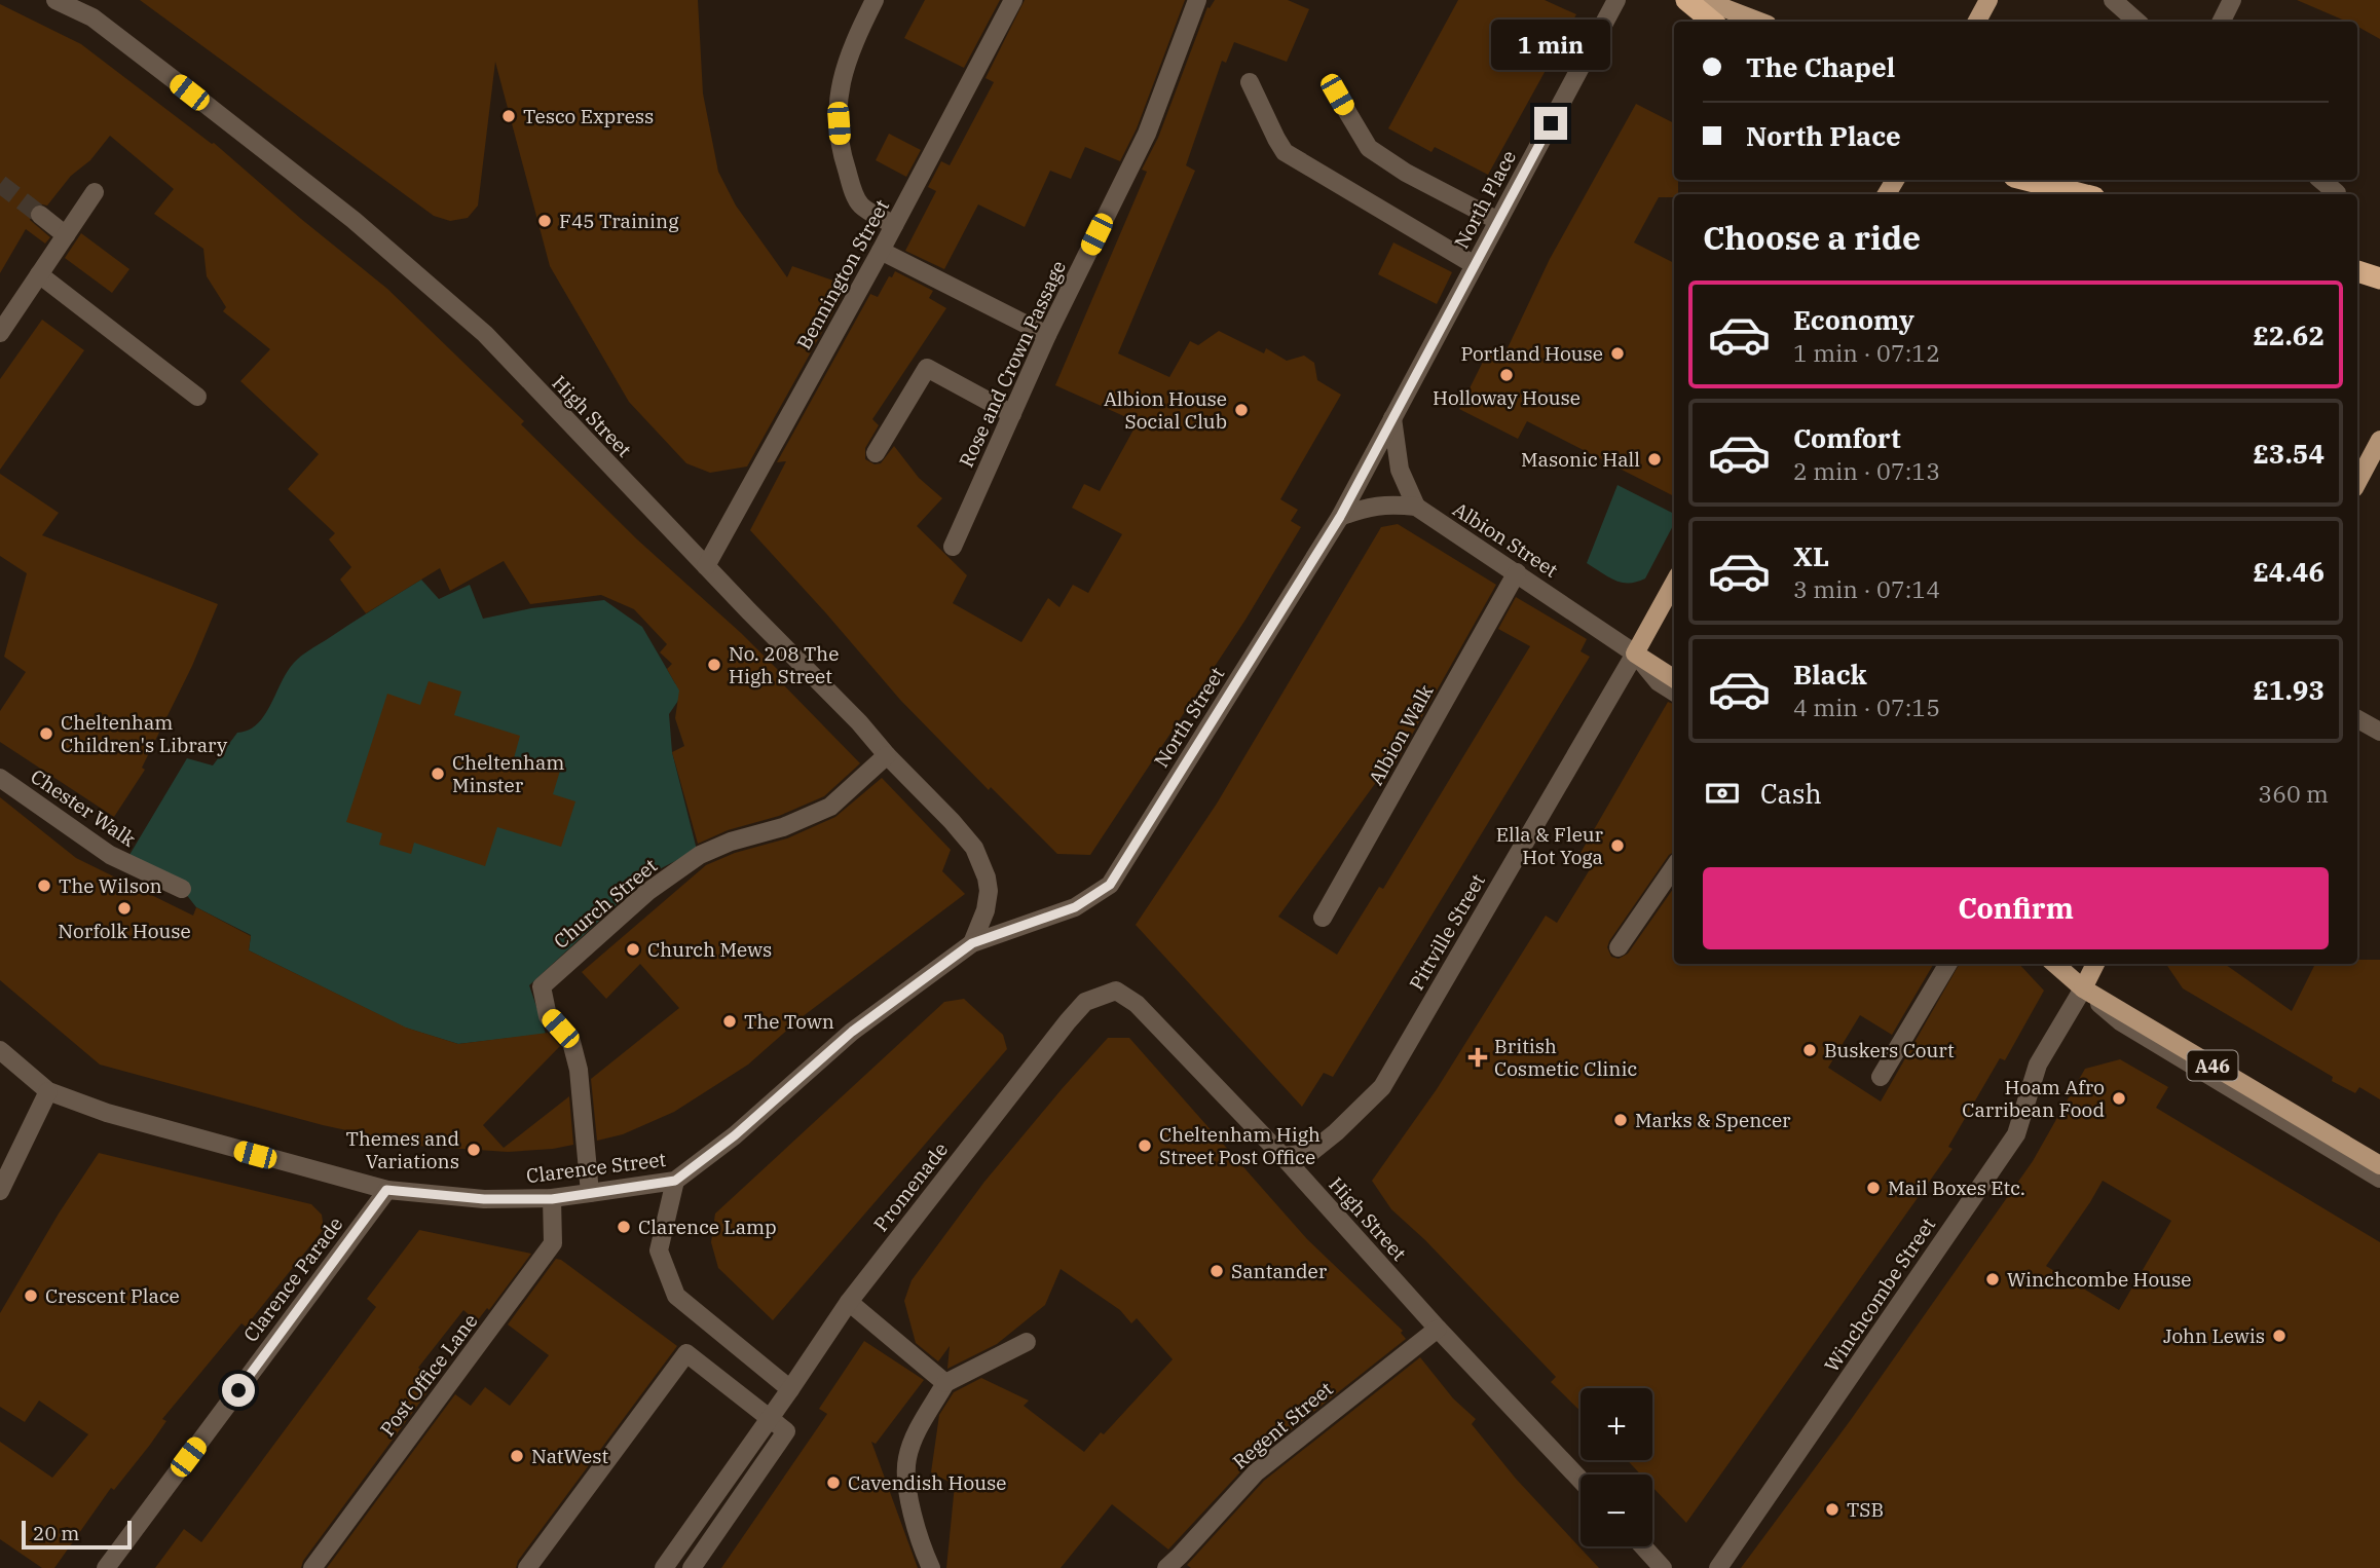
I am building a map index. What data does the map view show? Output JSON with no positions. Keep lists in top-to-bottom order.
{
  "streets": {
    "main road": ["Albion Street", "A46", "Winchcombe Street"],
    "street": [
      "North Place",
      "Bennington Street",
      "Rose and Crown Passage",
      "High Street",
      "North Street",
      "Albion Walk",
      "Chester Walk",
      "Church Street",
      "Pittville Street",
      "Clarence Street",
      "Promenade",
      "Clarence Parade",
      "Post Office Lane",
      "Regent Street"
    ]
  },
  "crossings": [
    ["North Place", "North Street"],
    ["Bennington Street", "High Street"],
    ["High Street", "Church Street"],
    ["High Street", "Pittville Street"],
    ["High Street", "Clarence Street"],
    ["High Street", "Promenade"],
    ["High Street", "Regent Street"],
    ["Albion Street", "Albion Walk"],
    ["Albion Street", "Pittville Street"],
    ["North Street", "Clarence Street"],
    ["Church Street", "Clarence Street"],
    ["A46", "Winchcombe Street"],
    ["Clarence Street", "Clarence Parade"],
    ["Clarence Street", "Post Office Lane"]
  ],
  "places": {
    "other": [
      "Tesco Express",
      "F45 Training",
      "Portland House",
      "Holloway House",
      "Albion House Social Club",
      "Masonic Hall",
      "No. 208 The High Street",
      "Cheltenham Children's Library",
      "Cheltenham Minster",
      "Ella & Fleur Hot Yoga",
      "The Wilson",
      "Norfolk House",
      "Church Mews",
      "The Town",
      "Buskers Court",
      "Hoam Afro Carribean Food",
      "Marks & Spencer",
      "Cheltenham High Street Post Office",
      "Themes and Variations",
      "Mail Boxes Etc.",
      "Clarence Lamp",
      "Santander",
      "Winchcombe House",
      "Crescent Place",
      "John Lewis",
      "NatWest",
      "Cavendish House",
      "TSB"
    ],
    "health": ["British Cosmetic Clinic"]
  },
  "scale_bar": "20 m",
  "page": {
    "bubble": "1 min",
    "banner": ["The Chapel", "North Place"],
    "heading": "Choose a ride",
    "list": [
      {
        "name": "Economy",
        "note": "1 min · 07:12",
        "value": "£2.62"
      },
      {
        "name": "Comfort",
        "note": "2 min · 07:13",
        "value": "£3.54"
      },
      {
        "name": "XL",
        "note": "3 min · 07:14",
        "value": "£4.46"
      },
      {
        "name": "Black",
        "note": "4 min · 07:15",
        "value": "£1.93"
      }
    ],
    "pay": ["Cash", "360 m"],
    "buttons": "Confirm",
    "map_buttons": ["+", "−"],
    "scale": "20 m"
  }
}
